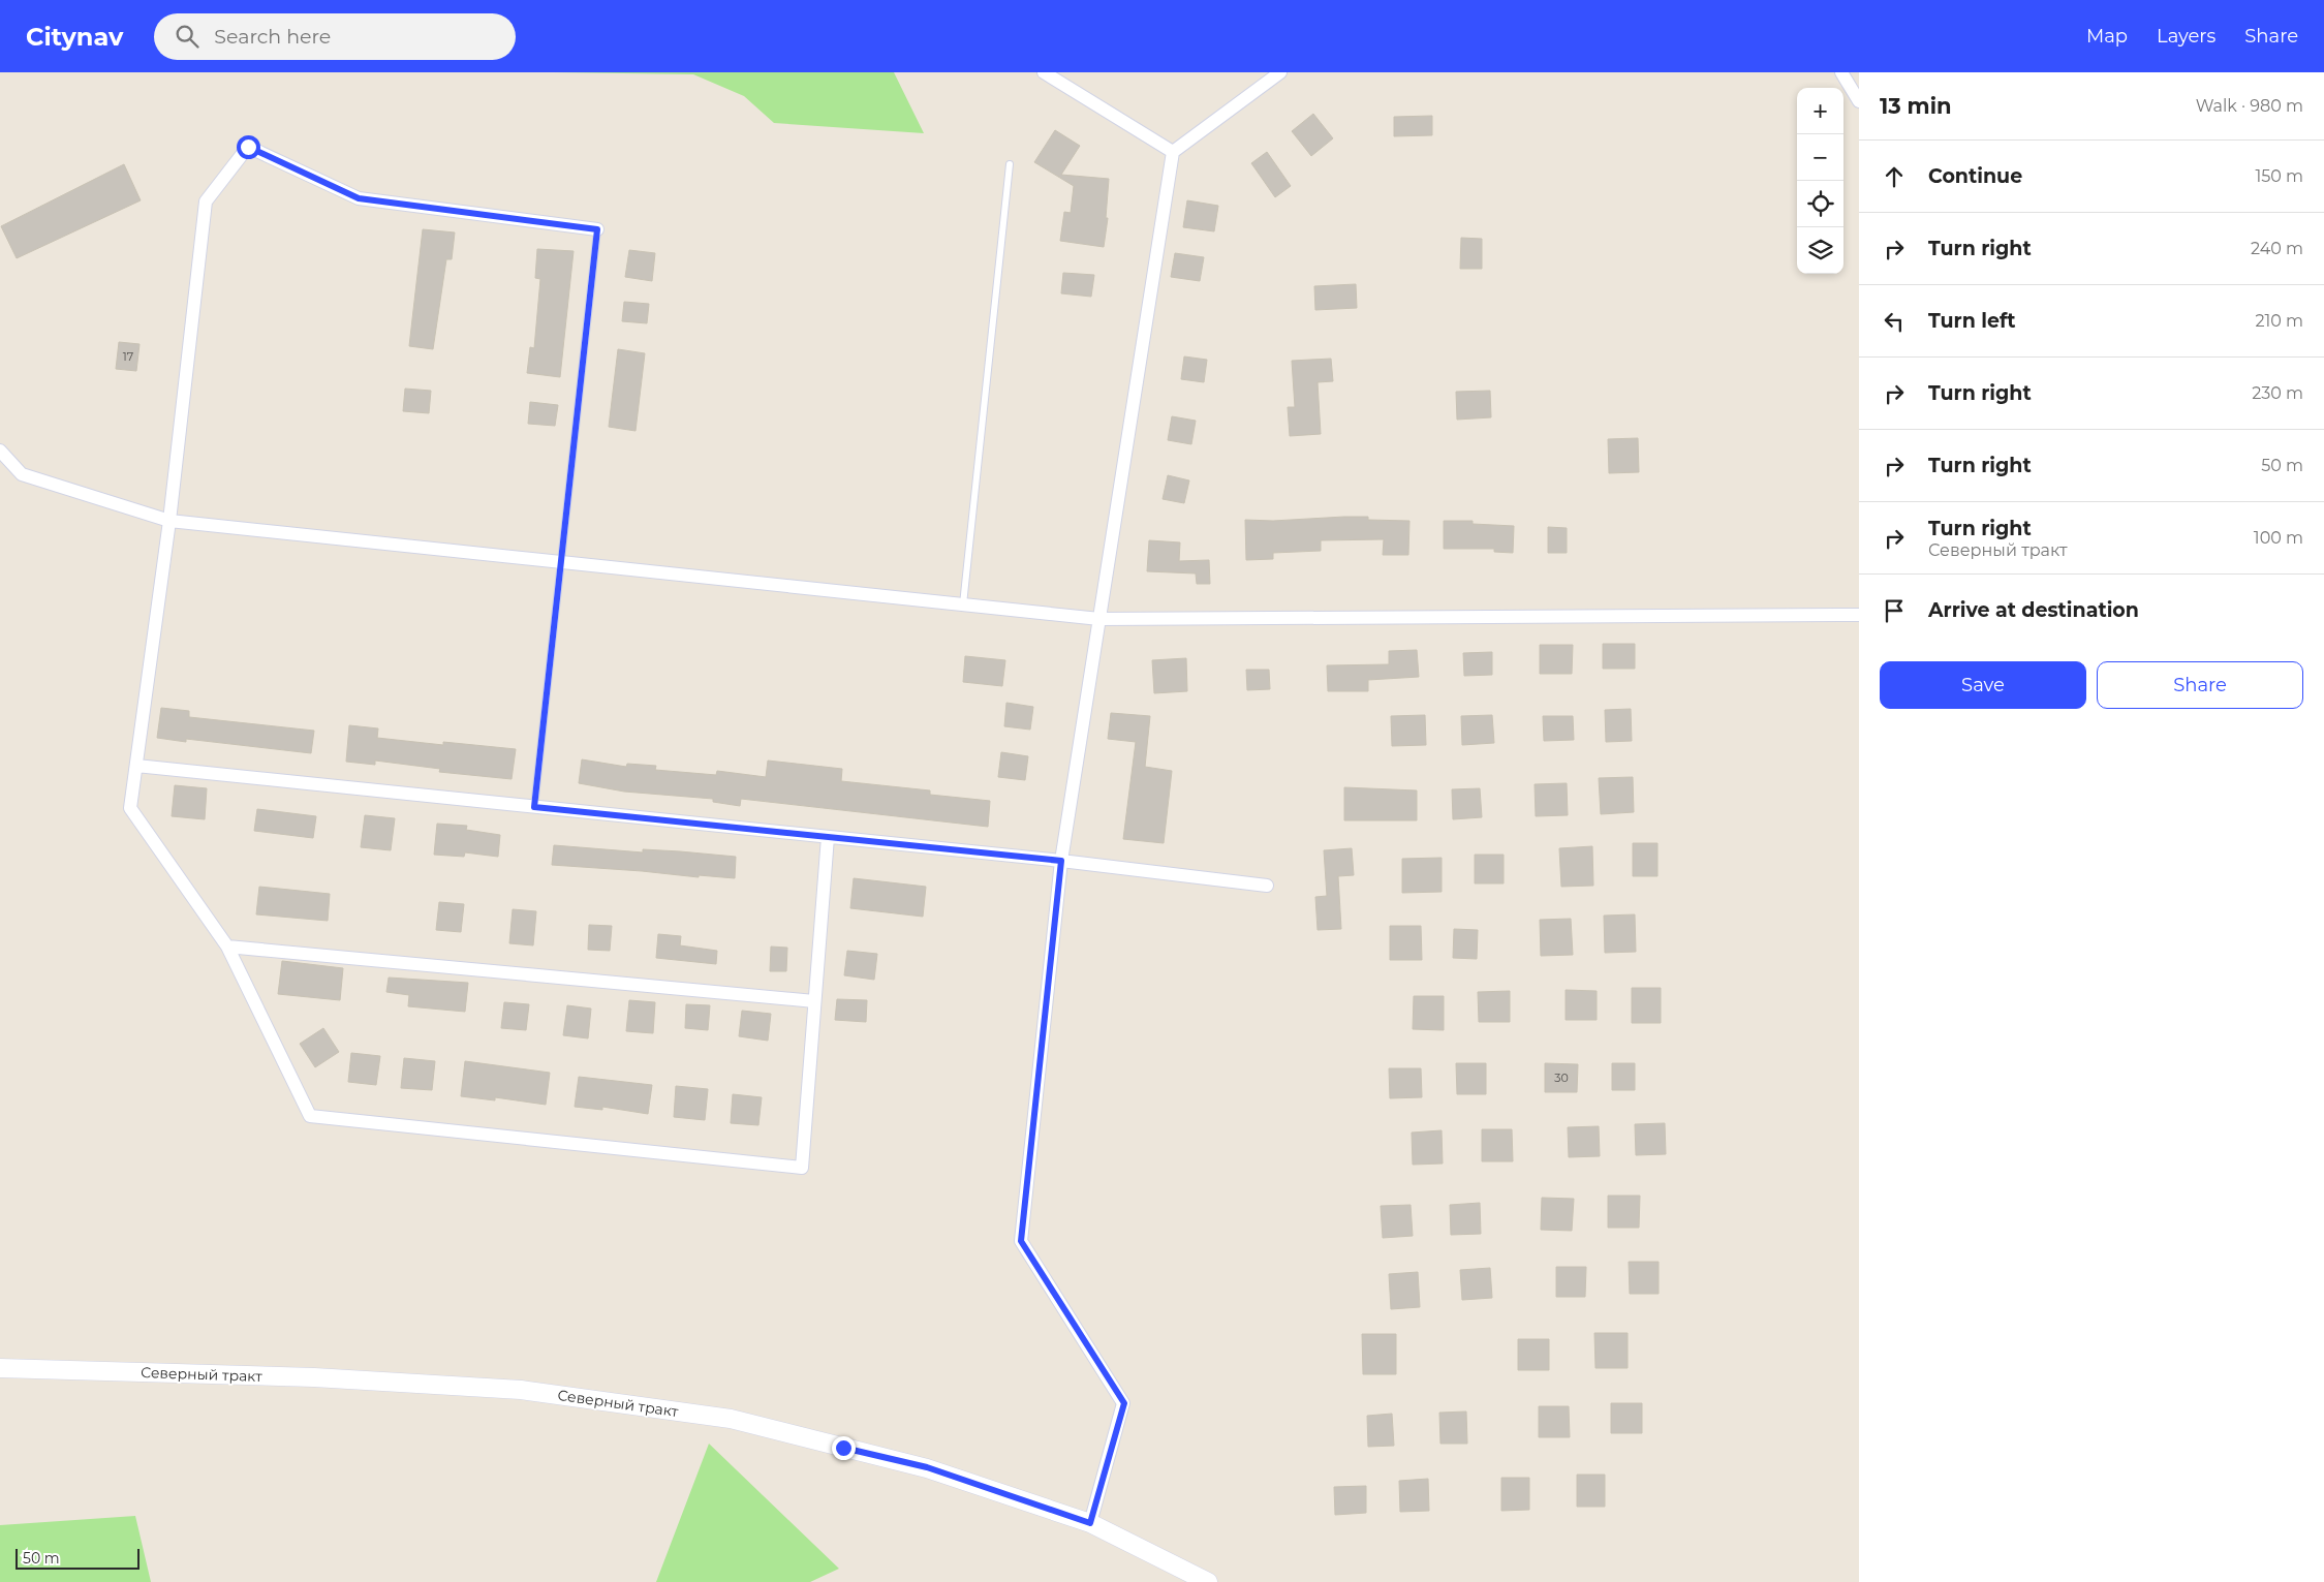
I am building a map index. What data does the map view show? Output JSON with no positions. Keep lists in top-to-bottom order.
{
  "streets": {
    "main road": ["Северный тракт"]
  },
  "house_numbers": ["17", "30"],
  "scale_bar": "50 m",
  "page": {
    "header": "Citynav",
    "search": "Search here",
    "nav": ["Map", "Layers", "Share"],
    "heading": ["13 min", "Walk · 980 m"],
    "map_buttons": ["+", "−"],
    "list": [
      ["Continue", "150 m"],
      ["Turn right", "240 m"],
      ["Turn left", "210 m"],
      ["Turn right", "230 m"],
      ["Turn right", "50 m"],
      ["Turn right", "Северный тракт", "100 m"],
      "Arrive at destination"
    ],
    "buttons": ["Save", "Share"],
    "scale": "50 m"
  }
}
